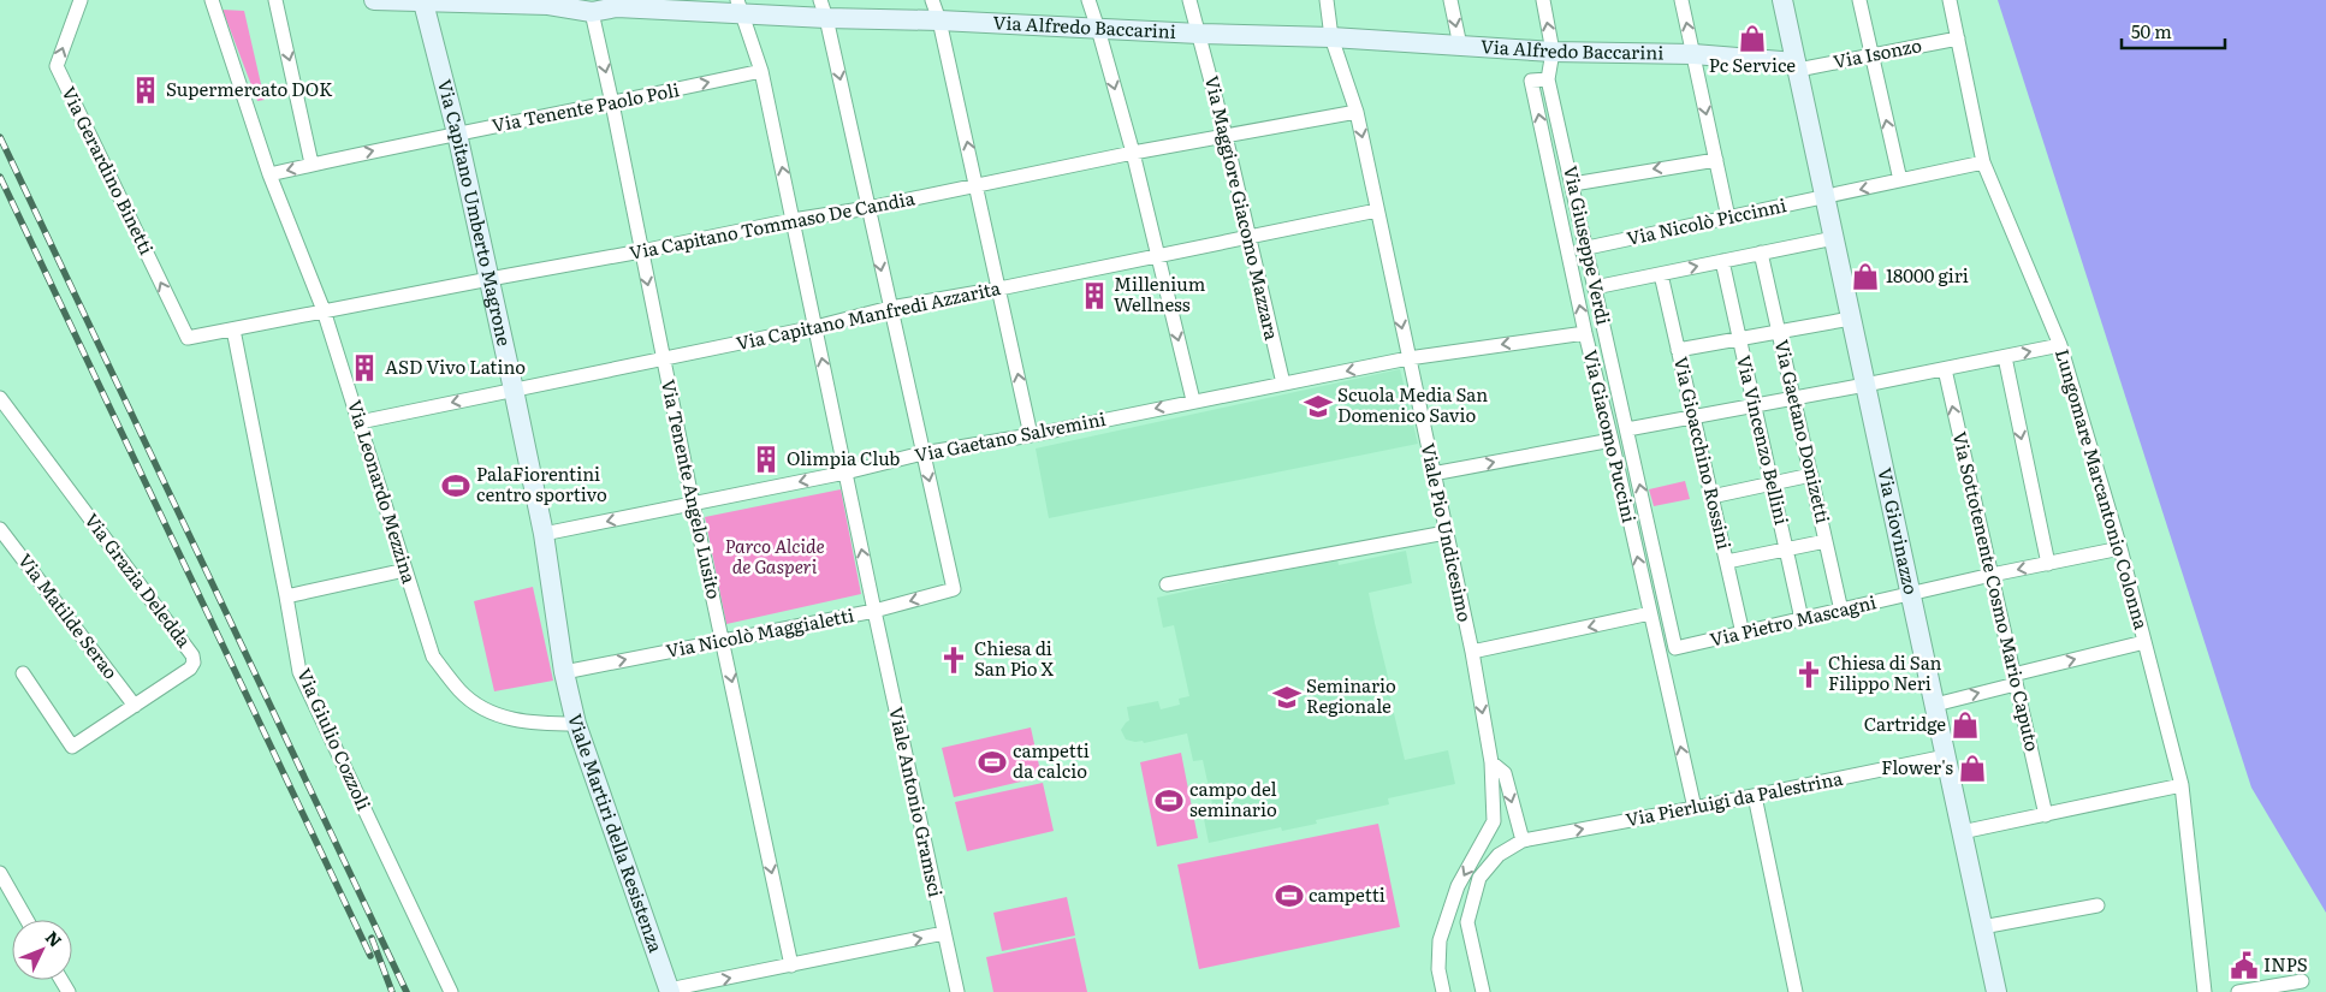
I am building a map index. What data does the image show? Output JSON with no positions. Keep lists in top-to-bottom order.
{
  "streets": {
    "street": [
      "Via Alfredo Baccarini",
      "Via Isonzo",
      "Via Tenente Paolo Poli",
      "Via Gerardino Binetti",
      "Via Maggiore Giacomo Mazzara",
      "Via Capitano Umberto Magrone",
      "Via Nicolò Piccinni",
      "Via Capitano Tommaso De Candia",
      "Via Giuseppe Verdi",
      "Via Capitano Manfredi Azzarita",
      "Via Gaetano Donizetti",
      "Via Giacomo Puccini",
      "Via Gaetano Salvemini",
      "Via Vincenzo Bellini",
      "Via Gioacchino Rossini",
      "Via Tenente Angelo Lusito",
      "Lungomare Marcantonio Colonna",
      "Via Leonardo Mezzina",
      "Via Giovinazzo",
      "Viale Pio Undicesimo",
      "Via Grazia Deledda",
      "Via Sottotenente Cosmo Mario Caputo",
      "Via Matilde Serao",
      "Via Pietro Mascagni",
      "Via Nicolò Maggialetti",
      "Via Giulio Cozzoli",
      "Via Pierluigi da Palestrina",
      "Viale Antonio Gramsci",
      "Viale Martiri della Resistenza"
    ]
  },
  "crossings": [
    ["Via Alfredo Baccarini", "Via Isonzo"],
    ["Via Alfredo Baccarini", "Via Maggiore Giacomo Mazzara"],
    ["Via Alfredo Baccarini", "Via Capitano Umberto Magrone"],
    ["Via Alfredo Baccarini", "Via Giuseppe Verdi"],
    ["Via Alfredo Baccarini", "Via Tenente Angelo Lusito"],
    ["Via Alfredo Baccarini", "Via Giovinazzo"],
    ["Via Alfredo Baccarini", "Viale Pio Undicesimo"],
    ["Via Alfredo Baccarini", "Viale Antonio Gramsci"],
    ["Via Isonzo", "Lungomare Marcantonio Colonna"],
    ["Via Isonzo", "Via Giovinazzo"],
    ["Via Tenente Paolo Poli", "Via Capitano Umberto Magrone"],
    ["Via Tenente Paolo Poli", "Via Tenente Angelo Lusito"],
    ["Via Tenente Paolo Poli", "Via Leonardo Mezzina"],
    ["Via Tenente Paolo Poli", "Viale Antonio Gramsci"],
    ["Via Gerardino Binetti", "Via Capitano Tommaso De Candia"],
    ["Via Maggiore Giacomo Mazzara", "Via Capitano Tommaso De Candia"],
    ["Via Maggiore Giacomo Mazzara", "Via Capitano Manfredi Azzarita"],
    ["Via Maggiore Giacomo Mazzara", "Via Gaetano Salvemini"],
    ["Via Capitano Umberto Magrone", "Via Capitano Tommaso De Candia"],
    ["Via Capitano Umberto Magrone", "Via Capitano Manfredi Azzarita"],
    ["Via Capitano Umberto Magrone", "Via Gaetano Salvemini"],
    ["Via Capitano Umberto Magrone", "Via Nicolò Maggialetti"],
    ["Via Capitano Umberto Magrone", "Viale Martiri della Resistenza"],
    ["Via Nicolò Piccinni", "Via Giuseppe Verdi"],
    ["Via Nicolò Piccinni", "Lungomare Marcantonio Colonna"],
    ["Via Nicolò Piccinni", "Via Giovinazzo"],
    ["Via Capitano Tommaso De Candia", "Via Tenente Angelo Lusito"],
    ["Via Capitano Tommaso De Candia", "Via Leonardo Mezzina"],
    ["Via Capitano Tommaso De Candia", "Viale Pio Undicesimo"],
    ["Via Capitano Tommaso De Candia", "Via Giulio Cozzoli"],
    ["Via Capitano Tommaso De Candia", "Viale Antonio Gramsci"],
    ["Via Giuseppe Verdi", "Via Giacomo Puccini"],
    ["Via Giuseppe Verdi", "Via Pietro Mascagni"],
    ["Via Capitano Manfredi Azzarita", "Via Tenente Angelo Lusito"],
    ["Via Capitano Manfredi Azzarita", "Via Leonardo Mezzina"],
    ["Via Capitano Manfredi Azzarita", "Viale Pio Undicesimo"],
    ["Via Capitano Manfredi Azzarita", "Viale Antonio Gramsci"],
    ["Via Gaetano Donizetti", "Via Pietro Mascagni"],
    ["Via Giacomo Puccini", "Via Gaetano Salvemini"],
    ["Via Giacomo Puccini", "Via Pierluigi da Palestrina"],
    ["Via Gaetano Salvemini", "Via Tenente Angelo Lusito"],
    ["Via Gaetano Salvemini", "Viale Pio Undicesimo"],
    ["Via Gaetano Salvemini", "Via Nicolò Maggialetti"],
    ["Via Gaetano Salvemini", "Viale Antonio Gramsci"],
    ["Via Vincenzo Bellini", "Via Pietro Mascagni"],
    ["Via Gioacchino Rossini", "Via Pietro Mascagni"],
    ["Via Tenente Angelo Lusito", "Via Nicolò Maggialetti"],
    ["Lungomare Marcantonio Colonna", "Via Pietro Mascagni"],
    ["Via Leonardo Mezzina", "Viale Martiri della Resistenza"],
    ["Via Giovinazzo", "Via Pietro Mascagni"],
    ["Via Giovinazzo", "Via Pierluigi da Palestrina"],
    ["Via Grazia Deledda", "Via Matilde Serao"],
    ["Via Sottotenente Cosmo Mario Caputo", "Via Pietro Mascagni"],
    ["Via Nicolò Maggialetti", "Viale Antonio Gramsci"],
    ["Via Nicolò Maggialetti", "Viale Martiri della Resistenza"]
  ],
  "one_way": [
    "Via Gerardino Binetti",
    "Via Giuseppe Verdi",
    "Via Giacomo Puccini",
    "Via Gaetano Salvemini",
    "Via Tenente Angelo Lusito",
    "Viale Pio Undicesimo",
    "Via Pierluigi da Palestrina"
  ],
  "parks": ["Parco Alcide de Gasperi"],
  "places": {
    "shop": [
      "Pc Service",
      "18000 giri",
      "Cartridge",
      "Flower's"
    ],
    "building": [
      "Supermercato DOK",
      "Millenium Wellness",
      "ASD Vivo Latino",
      "Olimpia Club"
    ],
    "school or university": ["Scuola Media San Domenico Savio", "Seminario Regionale"],
    "sports": [
      "PalaFiorentini centro sportivo",
      "campetti da calcio",
      "campo del seminario",
      "campetti"
    ],
    "church": ["Chiesa di San Pio X", "Chiesa di San Filippo Neri"],
    "public building": ["INPS"]
  },
  "scale_bar": "50 m",
  "north": "top right"
}
